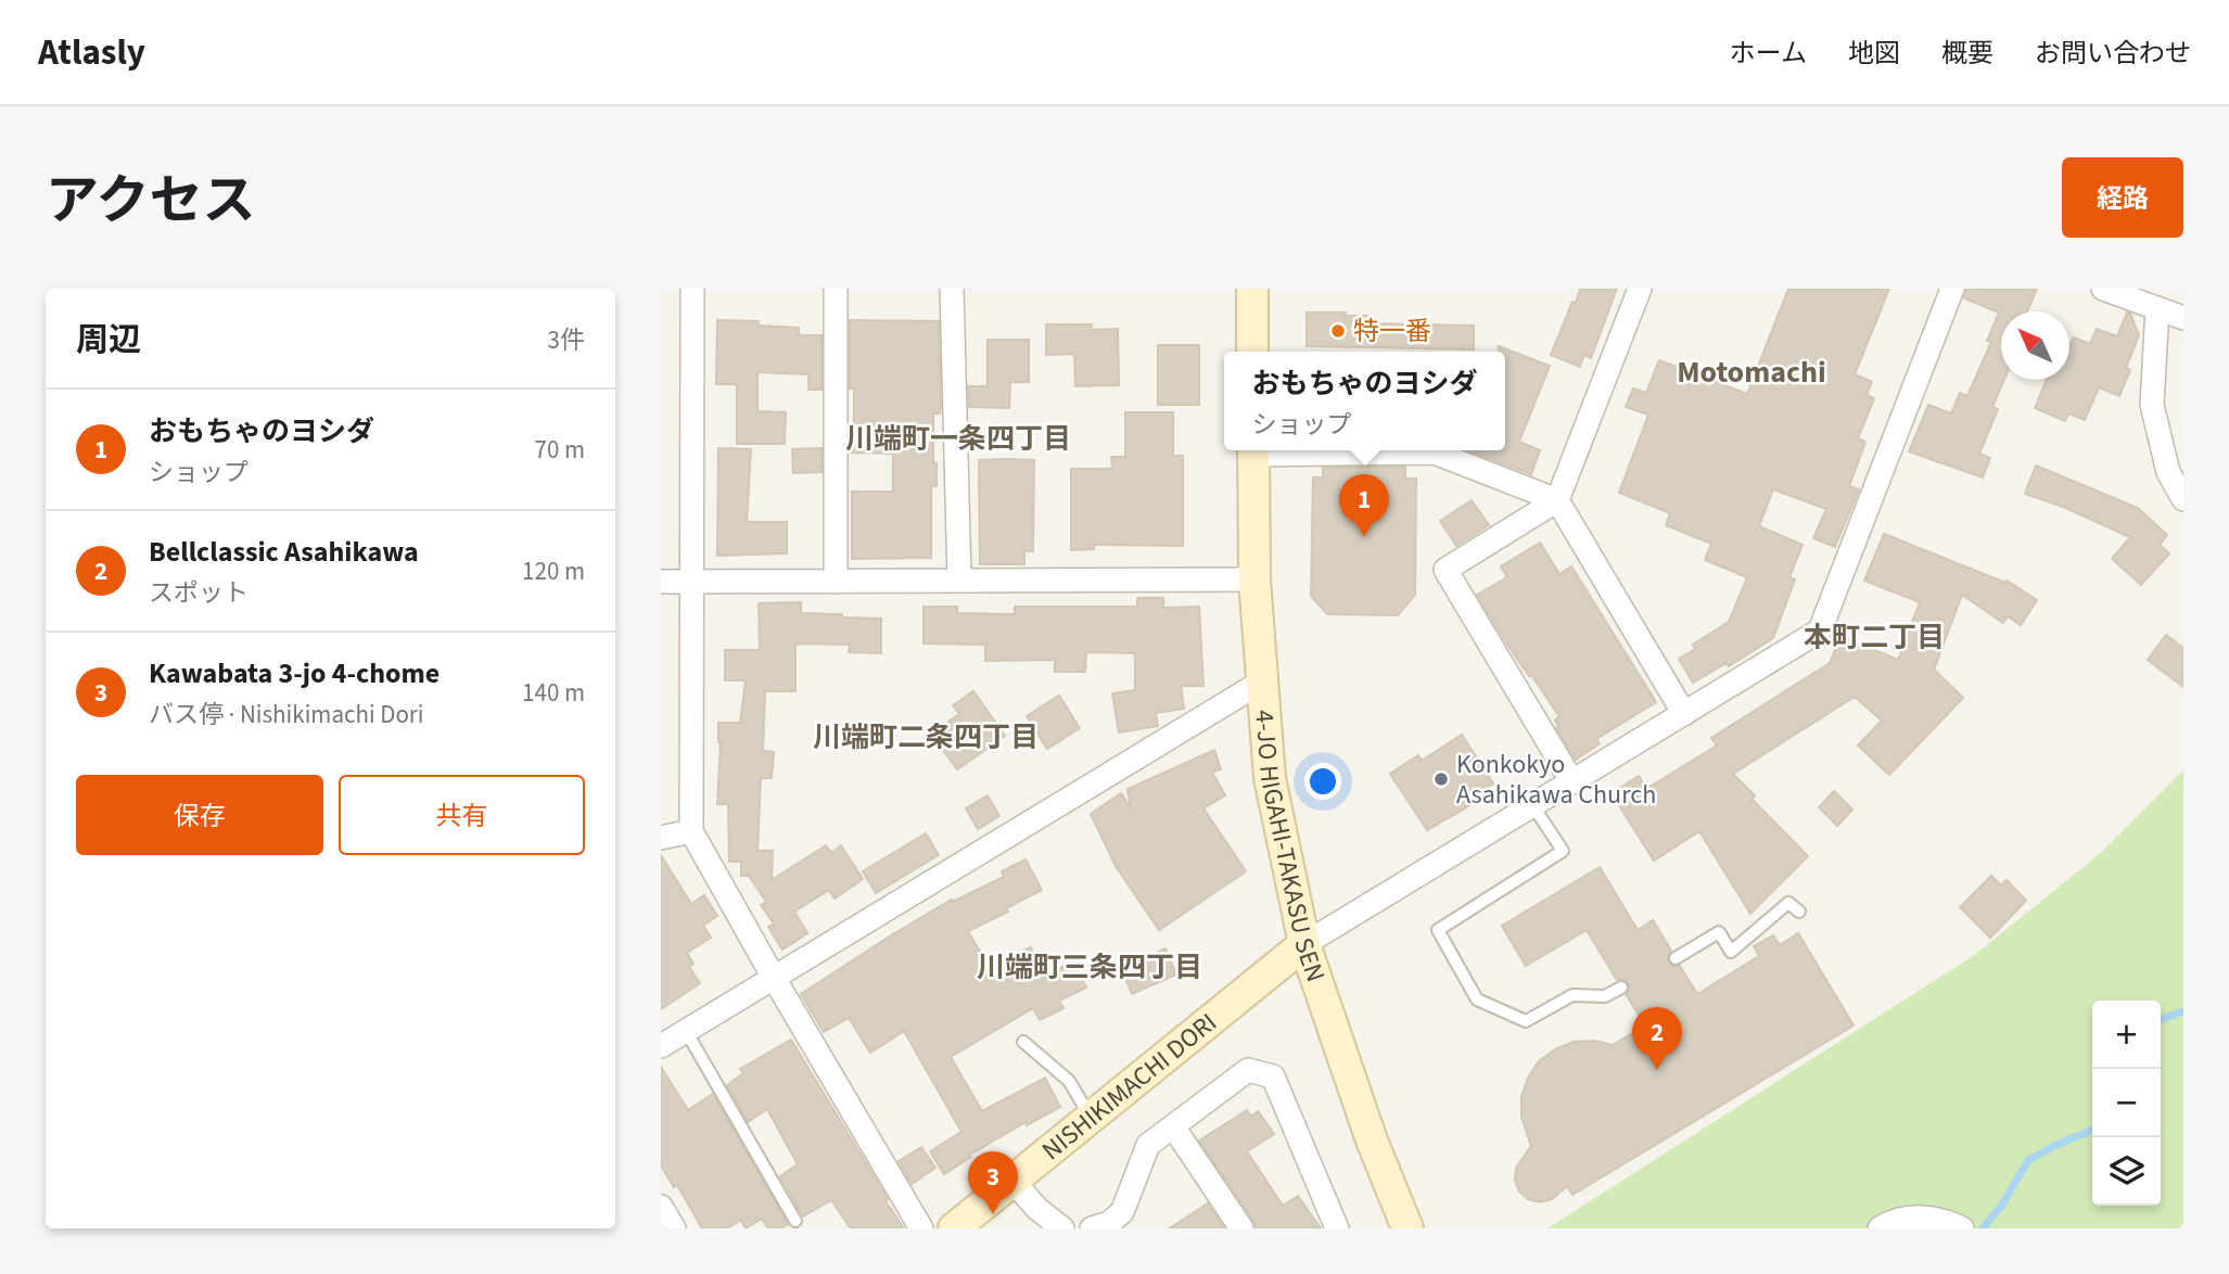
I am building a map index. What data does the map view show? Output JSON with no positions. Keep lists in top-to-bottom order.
{
  "streets": {
    "street": ["4-JO HIGAHI-TAKASU SEN", "NISHIKIMACHI DORI"]
  },
  "crossings": [
    ["4-JO HIGAHI-TAKASU SEN", "NISHIKIMACHI DORI"]
  ],
  "districts": [
    "Motomachi",
    "川端町一条四丁目",
    "本町二丁目",
    "川端町二条四丁目",
    "川端町三条四丁目"
  ],
  "places": ["特一番", "Konkokyo Asahikawa Church"],
  "north": "top left",
  "page": {
    "header": "Atlasly",
    "nav": [
      "ホーム",
      "地図",
      "概要",
      "お問い合わせ"
    ],
    "title": "アクセス",
    "buttons": [
      "経路",
      ["保存", "共有"]
    ],
    "heading": ["周辺", "3件"],
    "popup": ["おもちゃのヨシダ", "ショップ"],
    "list": [
      {
        "mark": "1",
        "name": "おもちゃのヨシダ",
        "note": "ショップ",
        "value": "70 m"
      },
      {
        "mark": "2",
        "name": "Bellclassic Asahikawa",
        "note": "スポット",
        "value": "120 m"
      },
      {
        "mark": "3",
        "name": "Kawabata 3-jo 4-chome",
        "note": "バス停 · Nishikimachi Dori",
        "value": "140 m"
      }
    ],
    "pins": ["1", "2", "3"],
    "map_buttons": ["+", "−"]
  }
}
